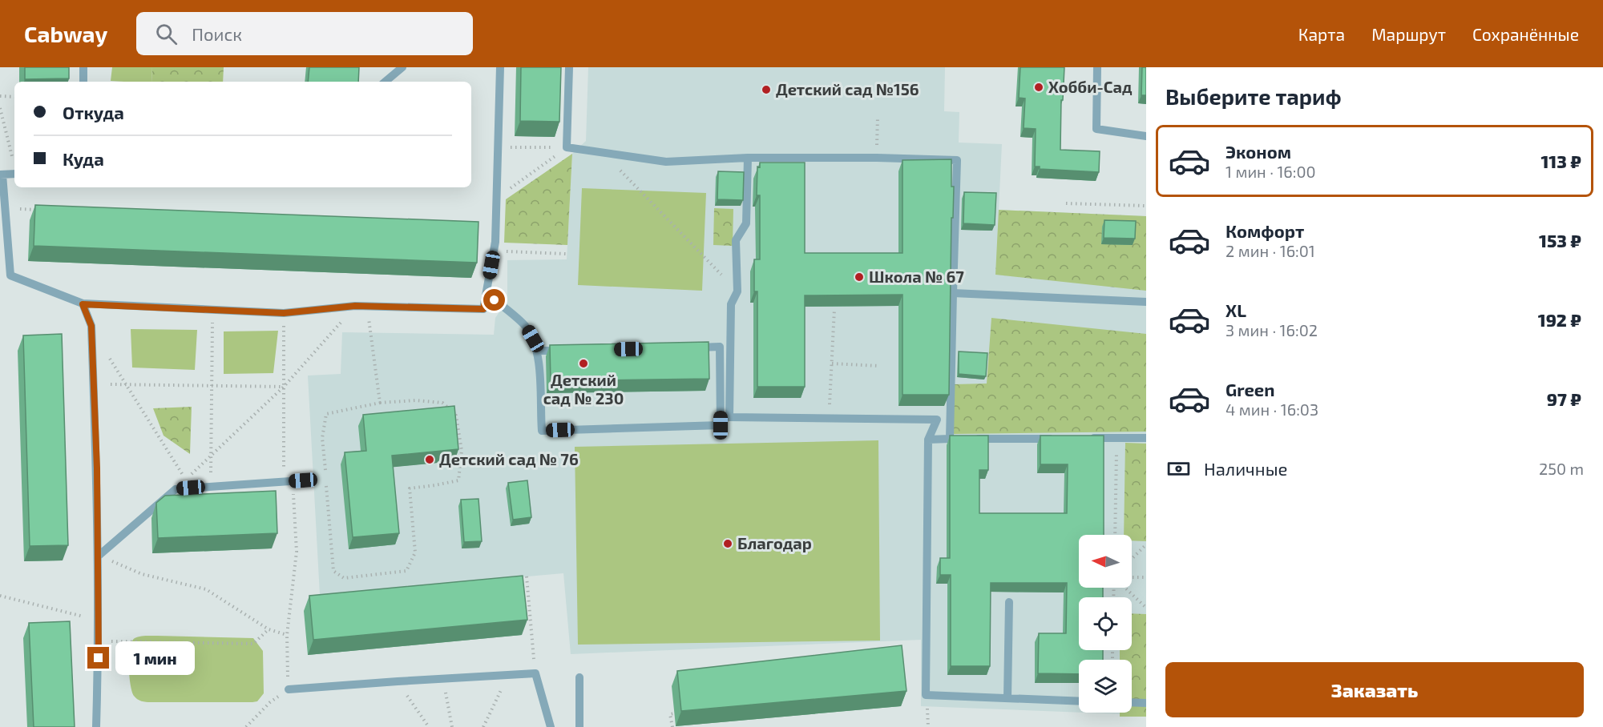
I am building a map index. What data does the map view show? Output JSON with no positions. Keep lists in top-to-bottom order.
{
  "places": [
    "Хобби-Сад",
    "Детский сад №156",
    "Школа № 67",
    "Детский сад № 230",
    "Детский сад № 76",
    "Благодар"
  ],
  "north": "left",
  "page": {
    "header": "Cabway",
    "search": "Поиск",
    "nav": ["Карта", "Маршрут", "Сохранённые"],
    "heading": "Выберите тариф",
    "banner": ["Откуда", "Куда"],
    "list": [
      {
        "name": "Эконом",
        "note": "1 мин · 16:00",
        "value": "113 ₽"
      },
      {
        "name": "Комфорт",
        "note": "2 мин · 16:01",
        "value": "153 ₽"
      },
      {
        "name": "XL",
        "note": "3 мин · 16:02",
        "value": "192 ₽"
      },
      {
        "name": "Green",
        "note": "4 мин · 16:03",
        "value": "97 ₽"
      }
    ],
    "pay": ["Наличные", "250 m"],
    "bubble": "1 мин",
    "buttons": "Заказать"
  }
}
